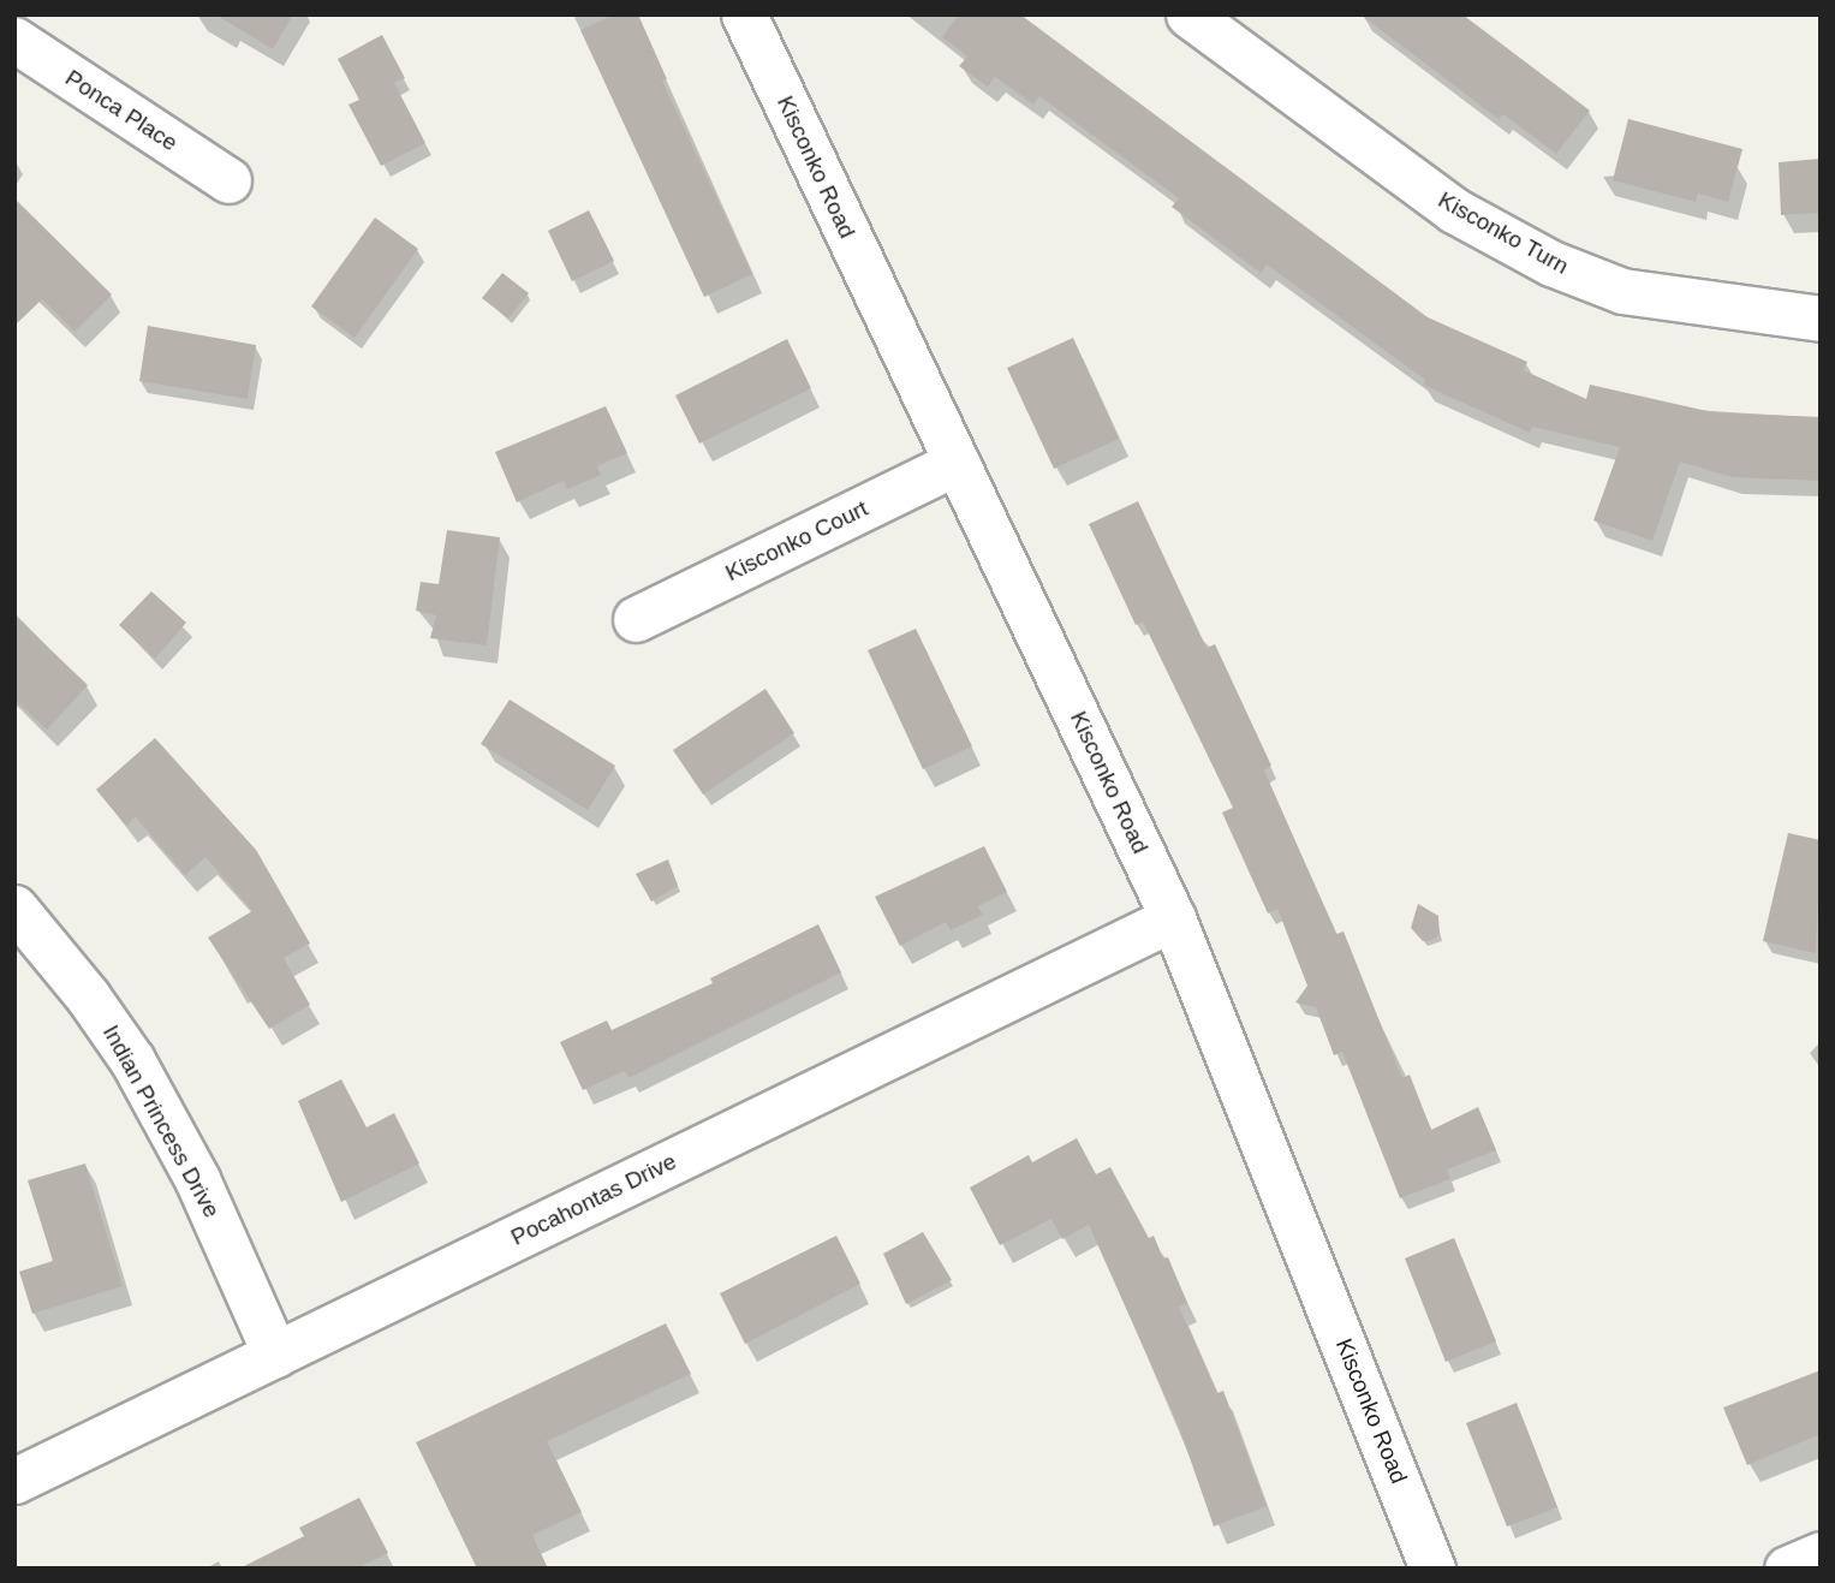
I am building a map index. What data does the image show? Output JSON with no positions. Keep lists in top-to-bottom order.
{
  "streets": {
    "street": [
      "Ponca Place",
      "Kisconko Road",
      "Kisconko Turn",
      "Kisconko Court",
      "Indian Princess Drive",
      "Pocahontas Drive"
    ]
  },
  "crossings": [
    ["Kisconko Road", "Kisconko Court"],
    ["Kisconko Road", "Pocahontas Drive"],
    ["Indian Princess Drive", "Pocahontas Drive"]
  ]
}
